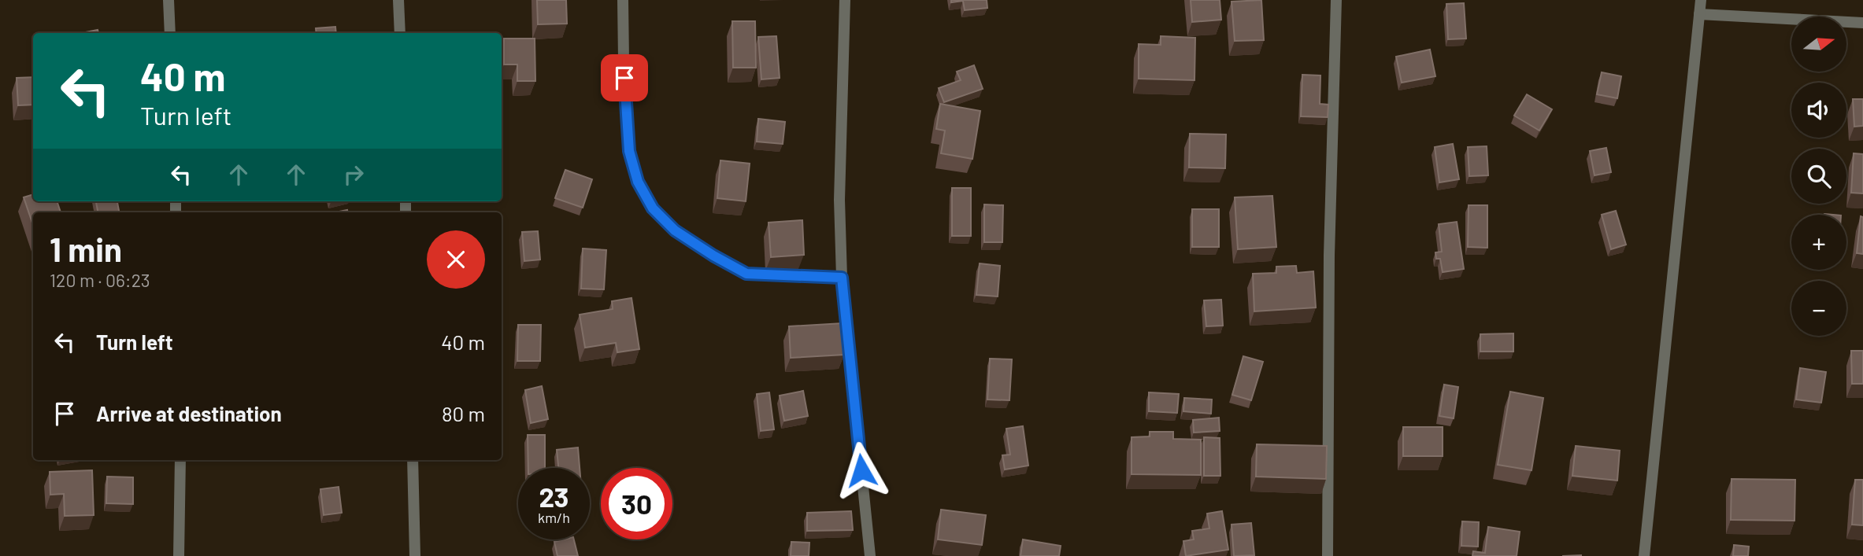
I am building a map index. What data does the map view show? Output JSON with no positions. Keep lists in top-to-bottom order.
{
  "north": "right",
  "page": {
    "map_buttons": ["+", "−"],
    "turn": ["40 m", "Turn left"],
    "heading": ["1 min", "120 m · 06:23"],
    "list": [
      {
        "name": "Turn left",
        "value": "40 m"
      },
      {
        "name": "Arrive at destination",
        "value": "80 m"
      }
    ],
    "speed": "23 km/h",
    "limit": "30"
  }
}
